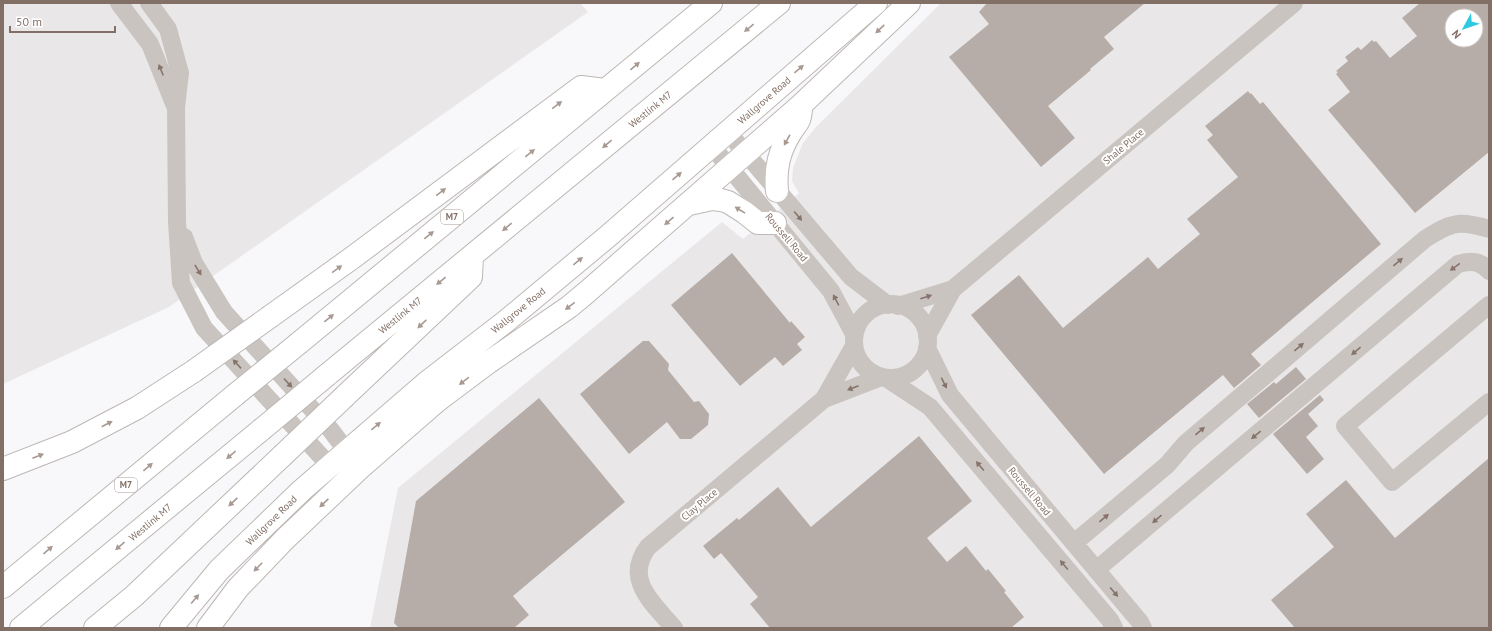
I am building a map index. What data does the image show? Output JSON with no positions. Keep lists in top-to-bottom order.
{
  "streets": {
    "main road": ["Wallgrove Road", "Westlink M7", "M7"],
    "street": ["Shale Place", "Roussell Road", "Clay Place"]
  },
  "crossings": [
    ["Wallgrove Road", "Roussell Road"],
    ["Shale Place", "Roussell Road"],
    ["Shale Place", "Clay Place"],
    ["Roussell Road", "Clay Place"]
  ],
  "scale_bar": "50 m",
  "north": "bottom left"
}
